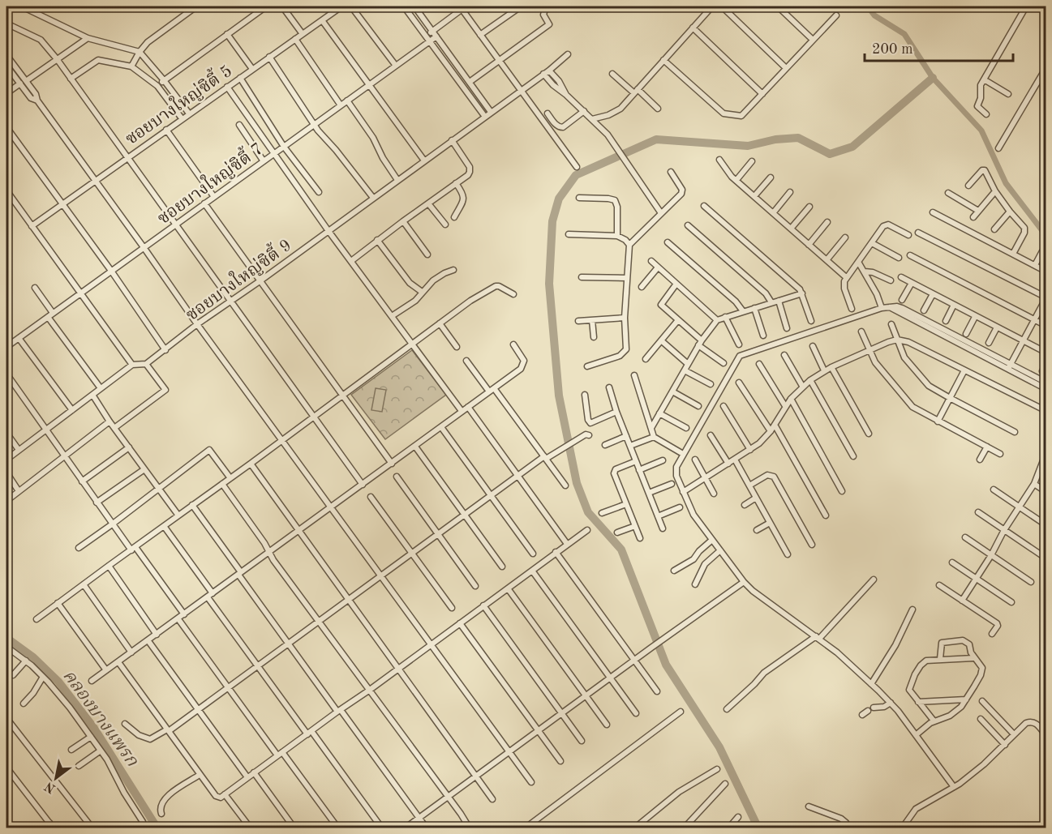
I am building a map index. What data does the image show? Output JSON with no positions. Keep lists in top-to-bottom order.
{
  "streets": {
    "street": ["ซอยบางใหญ่ซิตี้ 5", "ซอยบางใหญ่ซิตี้ 7", "ซอยบางใหญ่ซิตี้ 9"]
  },
  "water": ["คลองบางแพรก"],
  "scale_bar": "200 m",
  "north": "bottom left"
}
